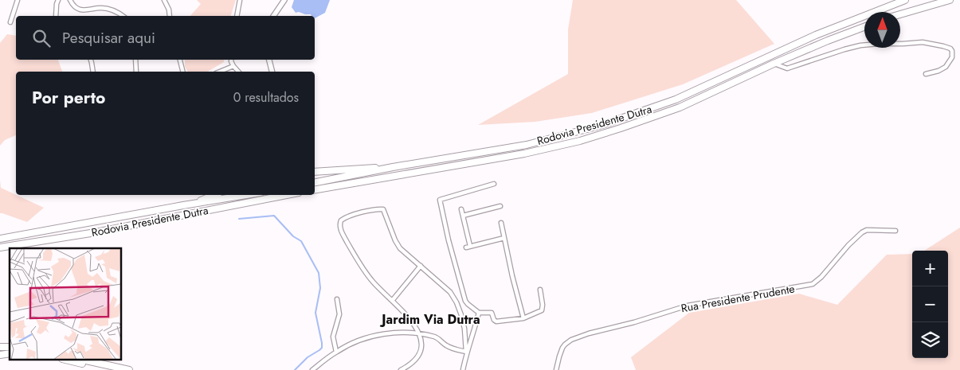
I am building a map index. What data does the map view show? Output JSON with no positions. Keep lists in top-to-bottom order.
{
  "streets": {
    "highway": ["Rodovia Presidente Dutra"],
    "street": ["Rua Presidente Prudente"]
  },
  "districts": ["Jardim Via Dutra"],
  "north": "top",
  "page": {
    "search": "Pesquisar aqui",
    "heading": ["Por perto", "0 resultados"],
    "map_buttons": ["+", "−"]
  }
}
